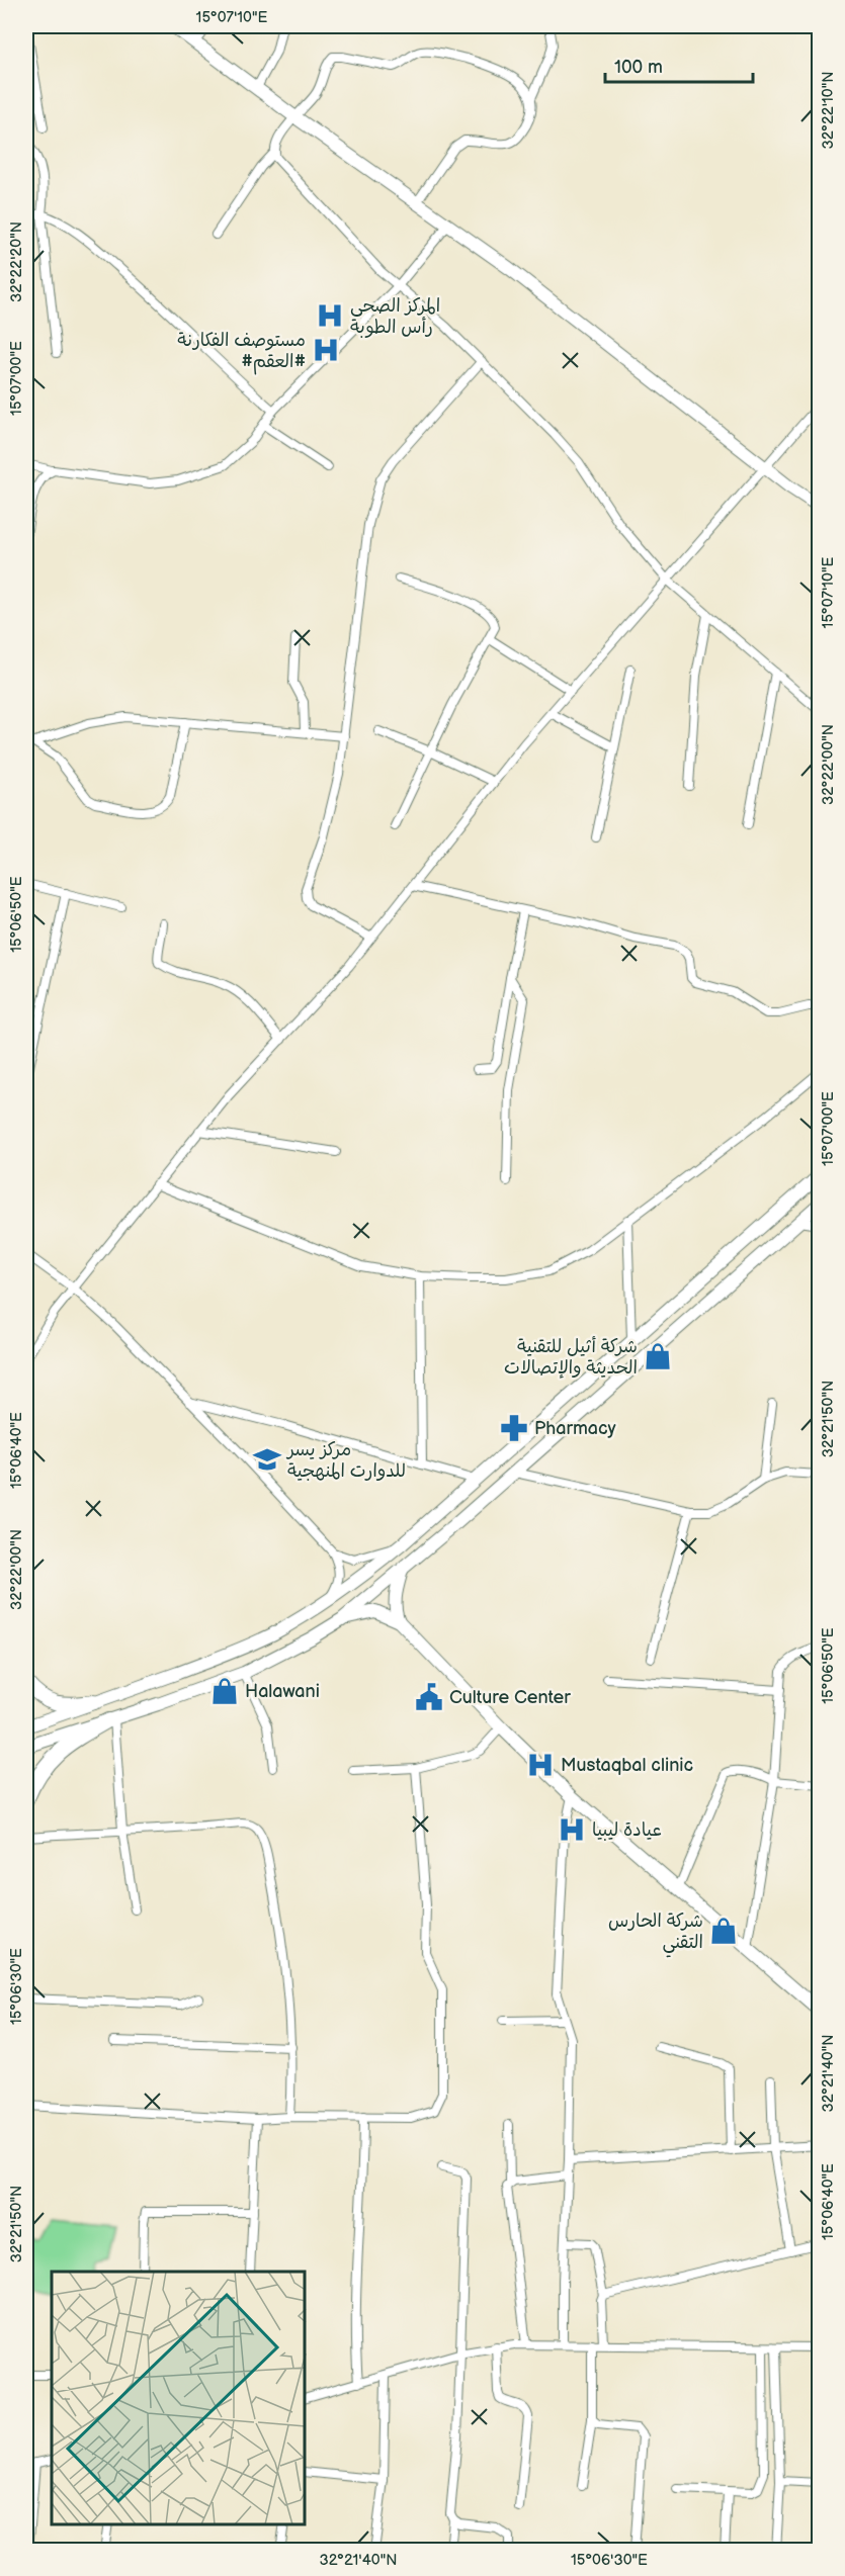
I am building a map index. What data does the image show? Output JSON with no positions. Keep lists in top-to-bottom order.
{
  "places": {
    "hospital": [
      "المركز الصحي رأس الطوبة",
      "مستوصف الفكارنة #العقم#",
      "Mustaqbal clinic",
      "عيادة ليبيا"
    ],
    "shop": ["شركة أثيل للتقنية الحديثة والإتصالات", "Halawani", "شركة الحارس التقني"],
    "pharmacy": ["Pharmacy"],
    "school or university": ["مركز يسر للدوارت المنهجية"],
    "public building": ["Culture Center"]
  },
  "scale_bar": "100 m",
  "coordinates": [
    "15°07'10\"E",
    "32°22'10\"N",
    "32°22'20\"N",
    "15°07'00\"E",
    "32°22'00\"N",
    "15°06'50\"E",
    "32°21'50\"N",
    "15°06'40\"E",
    "15°06'30\"E",
    "32°21'40\"N"
  ]
}
